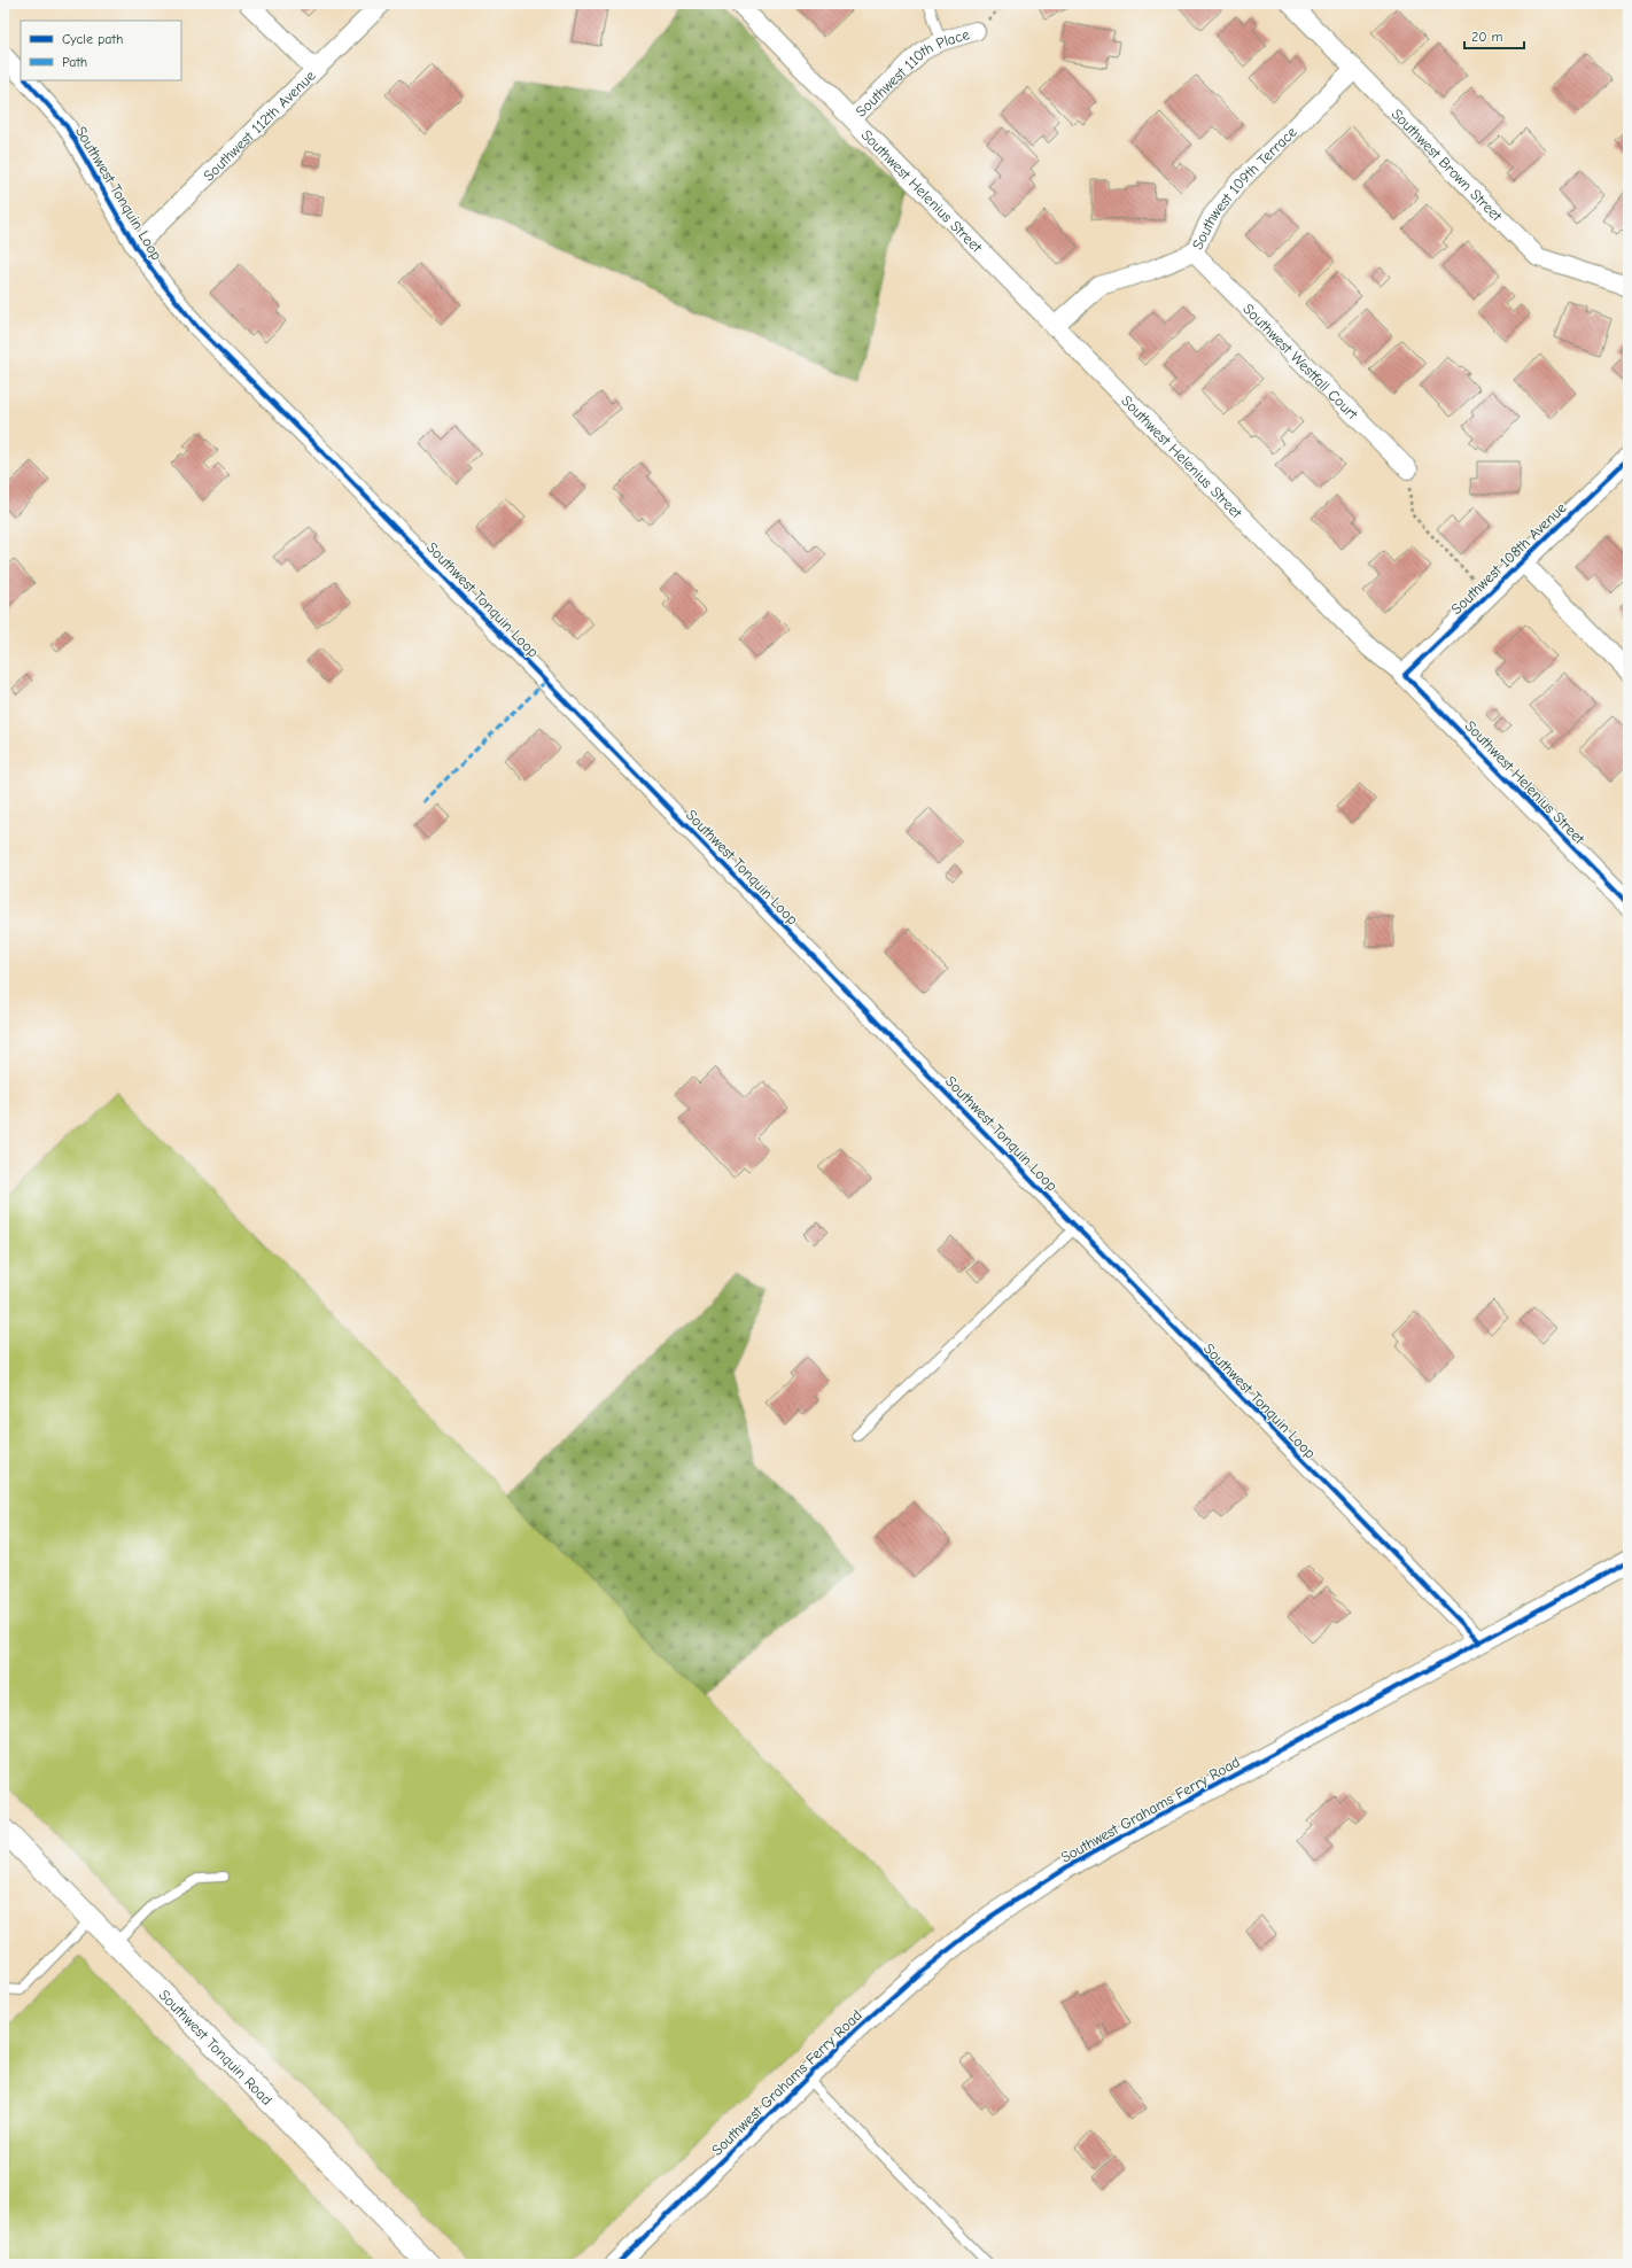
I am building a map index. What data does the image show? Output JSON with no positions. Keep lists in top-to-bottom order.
{
  "streets": {
    "street": [
      "Southwest 110th Place",
      "Southwest 112th Avenue",
      "Southwest Brown Street",
      "Southwest 109th Terrace",
      "Southwest Helenius Street",
      "Southwest Tonquin Loop",
      "Southwest Westfall Court",
      "Southwest 108th Avenue",
      "Southwest Grahams Ferry Road",
      "Southwest Tonquin Road"
    ]
  },
  "crossings": [
    ["Southwest 110th Place", "Southwest Helenius Street"],
    ["Southwest 112th Avenue", "Southwest Tonquin Loop"],
    ["Southwest Brown Street", "Southwest 109th Terrace"],
    ["Southwest 109th Terrace", "Southwest Helenius Street"],
    ["Southwest 109th Terrace", "Southwest Westfall Court"],
    ["Southwest Helenius Street", "Southwest 108th Avenue"],
    ["Southwest Tonquin Loop", "Southwest Grahams Ferry Road"]
  ],
  "legend": ["Cycle path", "Path"],
  "scale_bar": "20 m"
}
